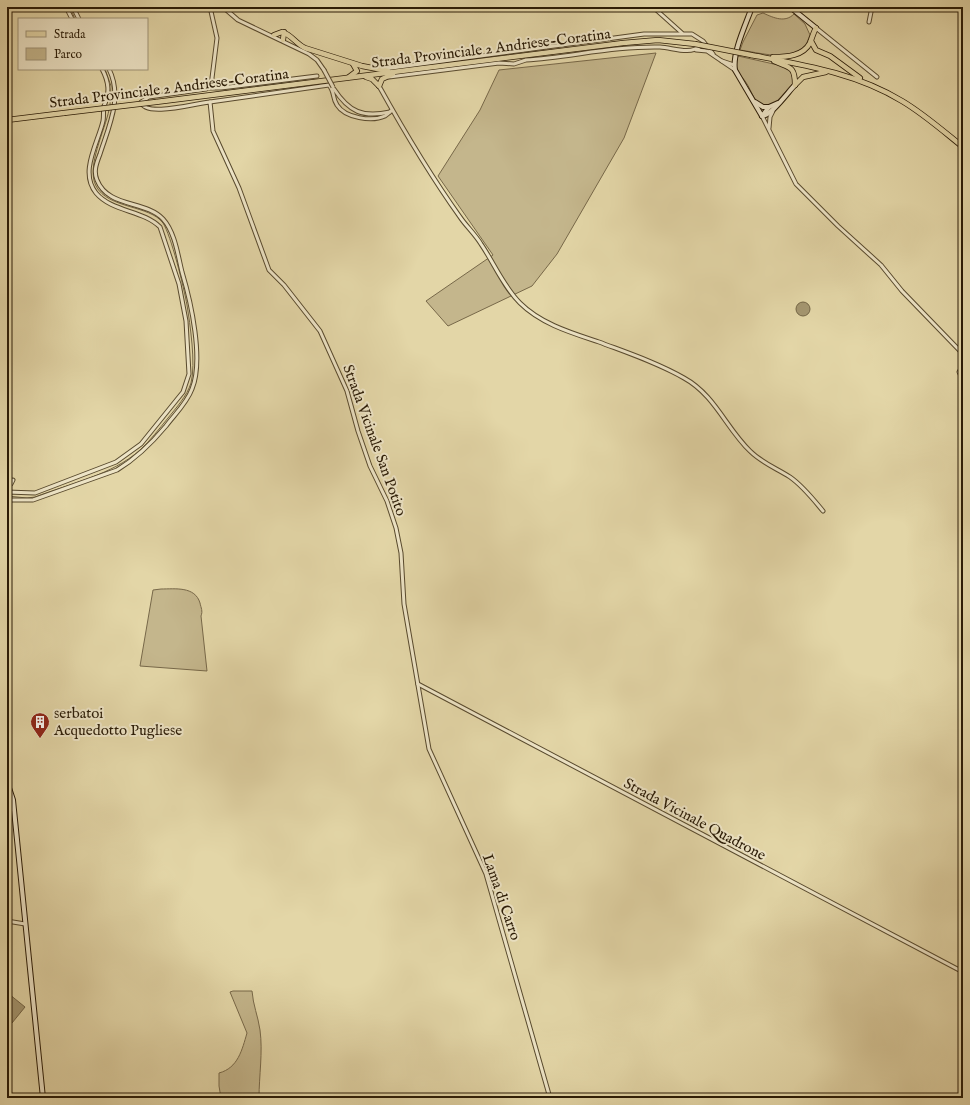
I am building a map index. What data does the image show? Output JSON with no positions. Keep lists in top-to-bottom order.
{
  "streets": {
    "main road": ["Strada Provinciale 2 Andriese-Coratina"],
    "street": ["Strada Vicinale San Potito", "Strada Vicinale Quadrone", "Lama di Carro"]
  },
  "crossings": [
    ["Strada Vicinale San Potito", "Strada Vicinale Quadrone"],
    ["Strada Vicinale San Potito", "Lama di Carro"],
    ["Strada Vicinale Quadrone", "Lama di Carro"]
  ],
  "places": {
    "building": ["serbatoi Acquedotto Pugliese"]
  },
  "legend": ["Strada", "Parco"]
}
